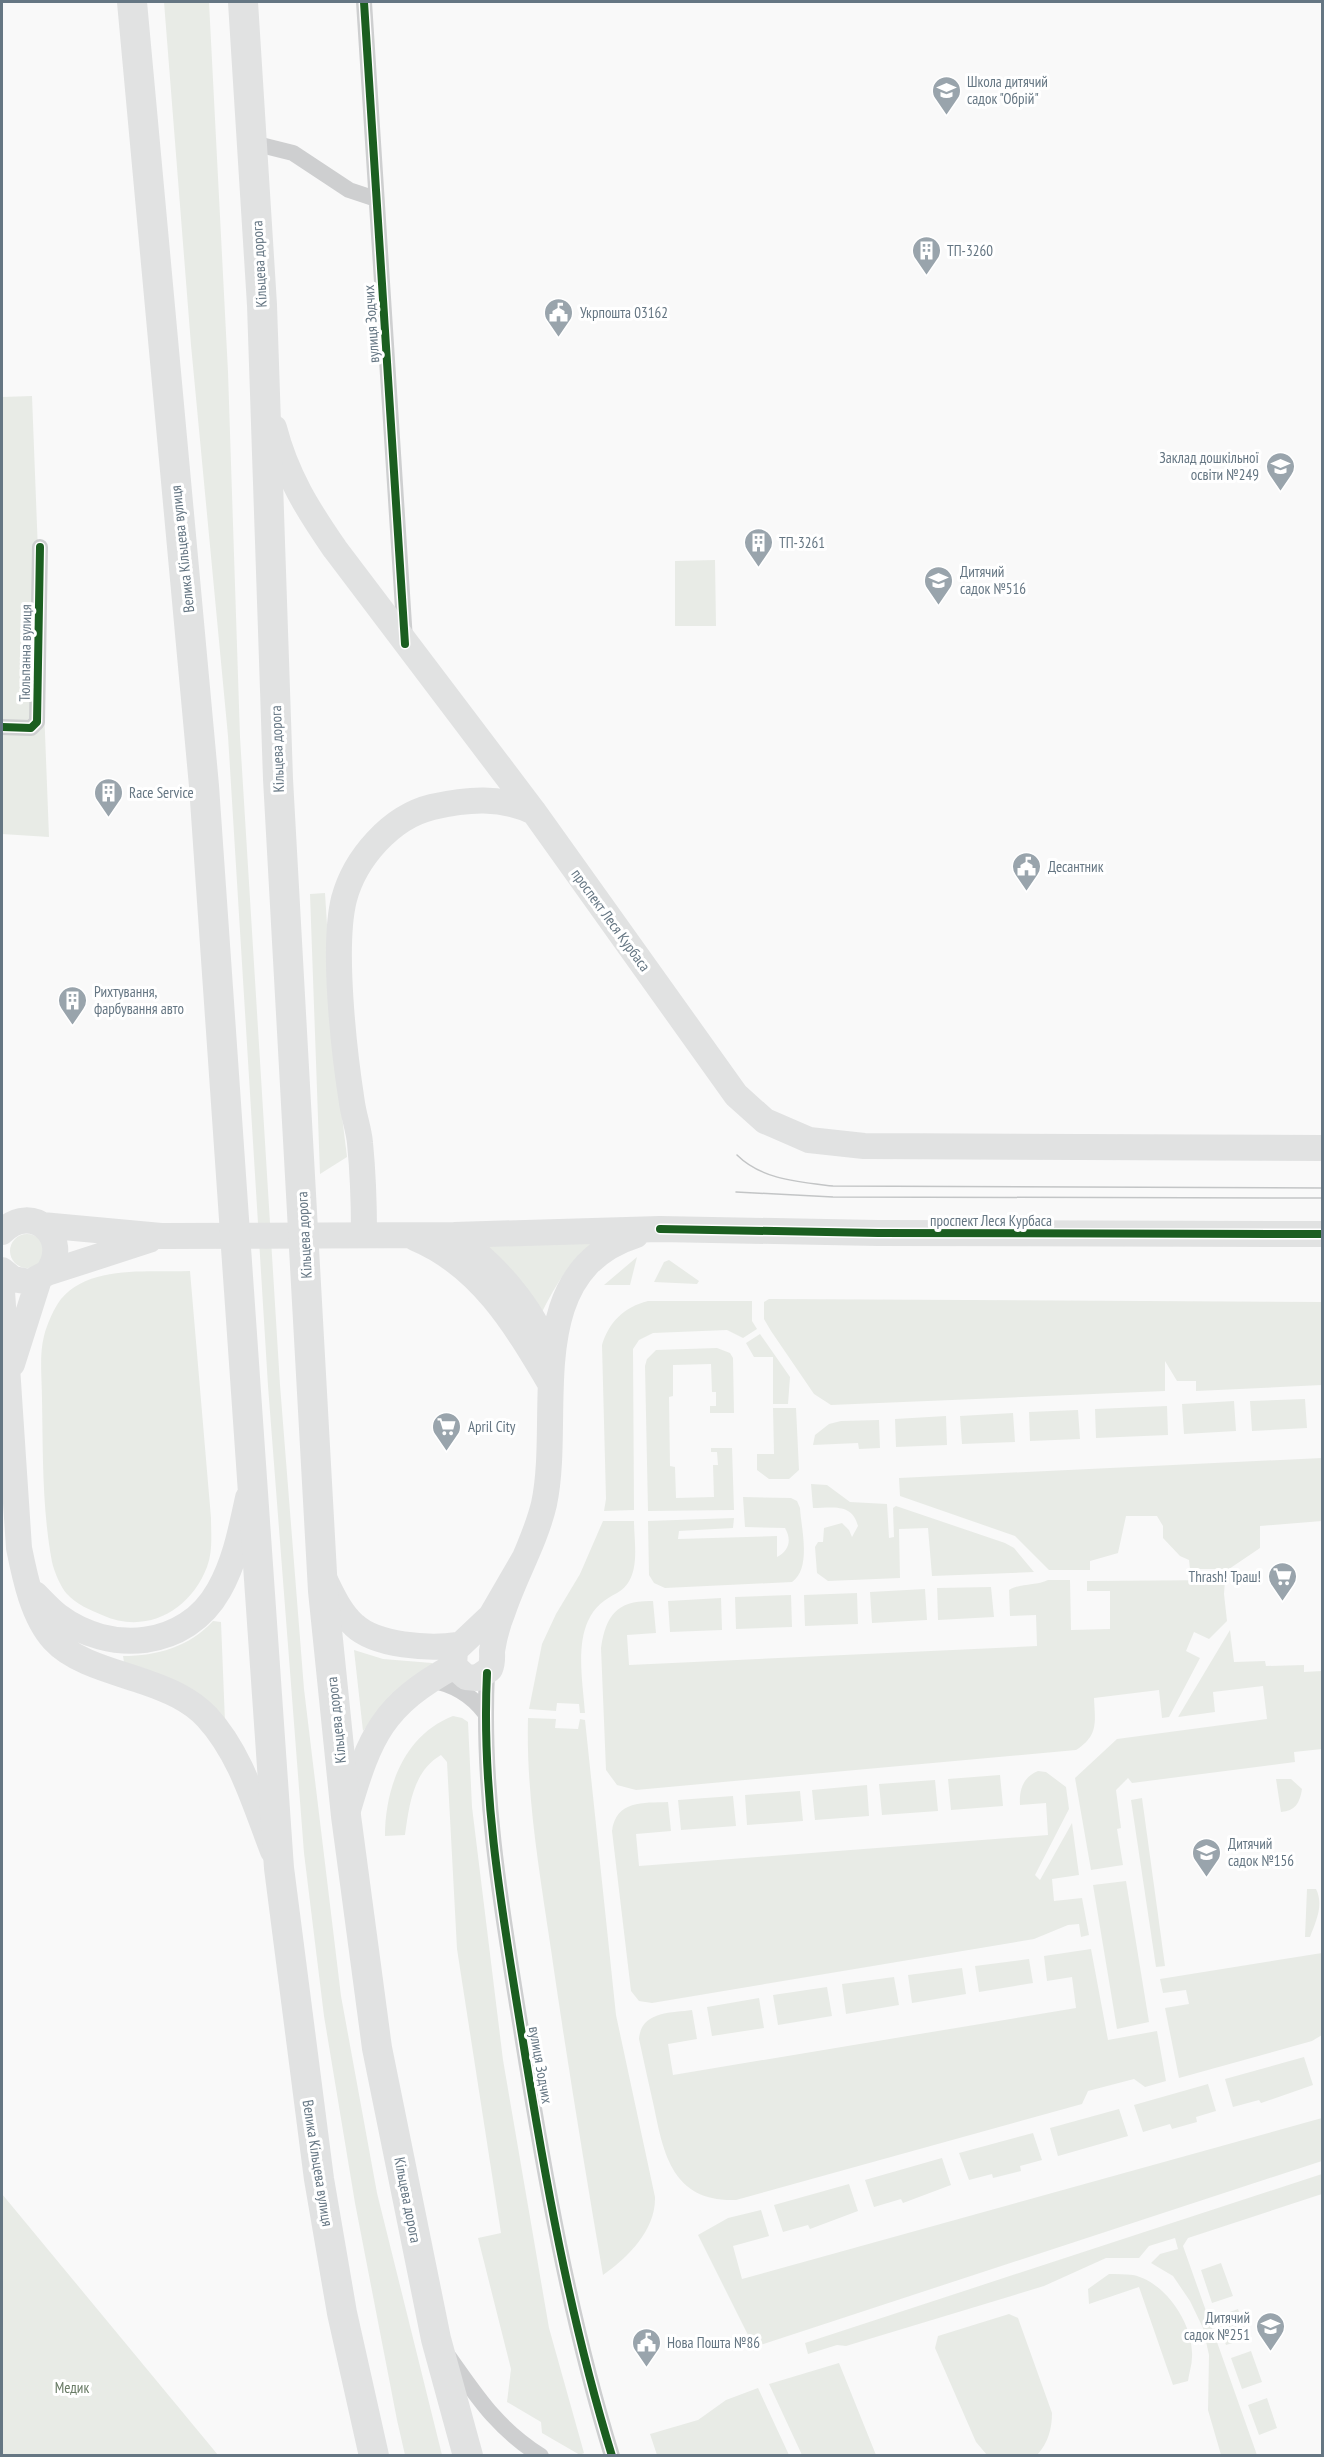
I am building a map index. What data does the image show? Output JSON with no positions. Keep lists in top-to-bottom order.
{
  "streets": {
    "highway": ["Кільцева дорога", "Велика Кільцева вулиця"],
    "main road": ["проспект Леся Курбаса"],
    "street": ["вулиця Зодчих", "Тюльпанна вулиця"]
  },
  "parks": ["Медик"],
  "places": {
    "school or university": [
      "Школа дитячий садок \"Обрій\"",
      "Заклад дошкільної освіти №249",
      "Дитячий садок №516",
      "Дитячий садок №156",
      "Дитячий садок №251"
    ],
    "building": [
      "ТП-3260",
      "ТП-3261",
      "Race Service",
      "Рихтування, фарбування авто"
    ],
    "public building": ["Укрпошта 03162", "Десантник", "Нова Пошта №86"],
    "supermarket": ["April City", "Thrash! Траш!"]
  }
}
